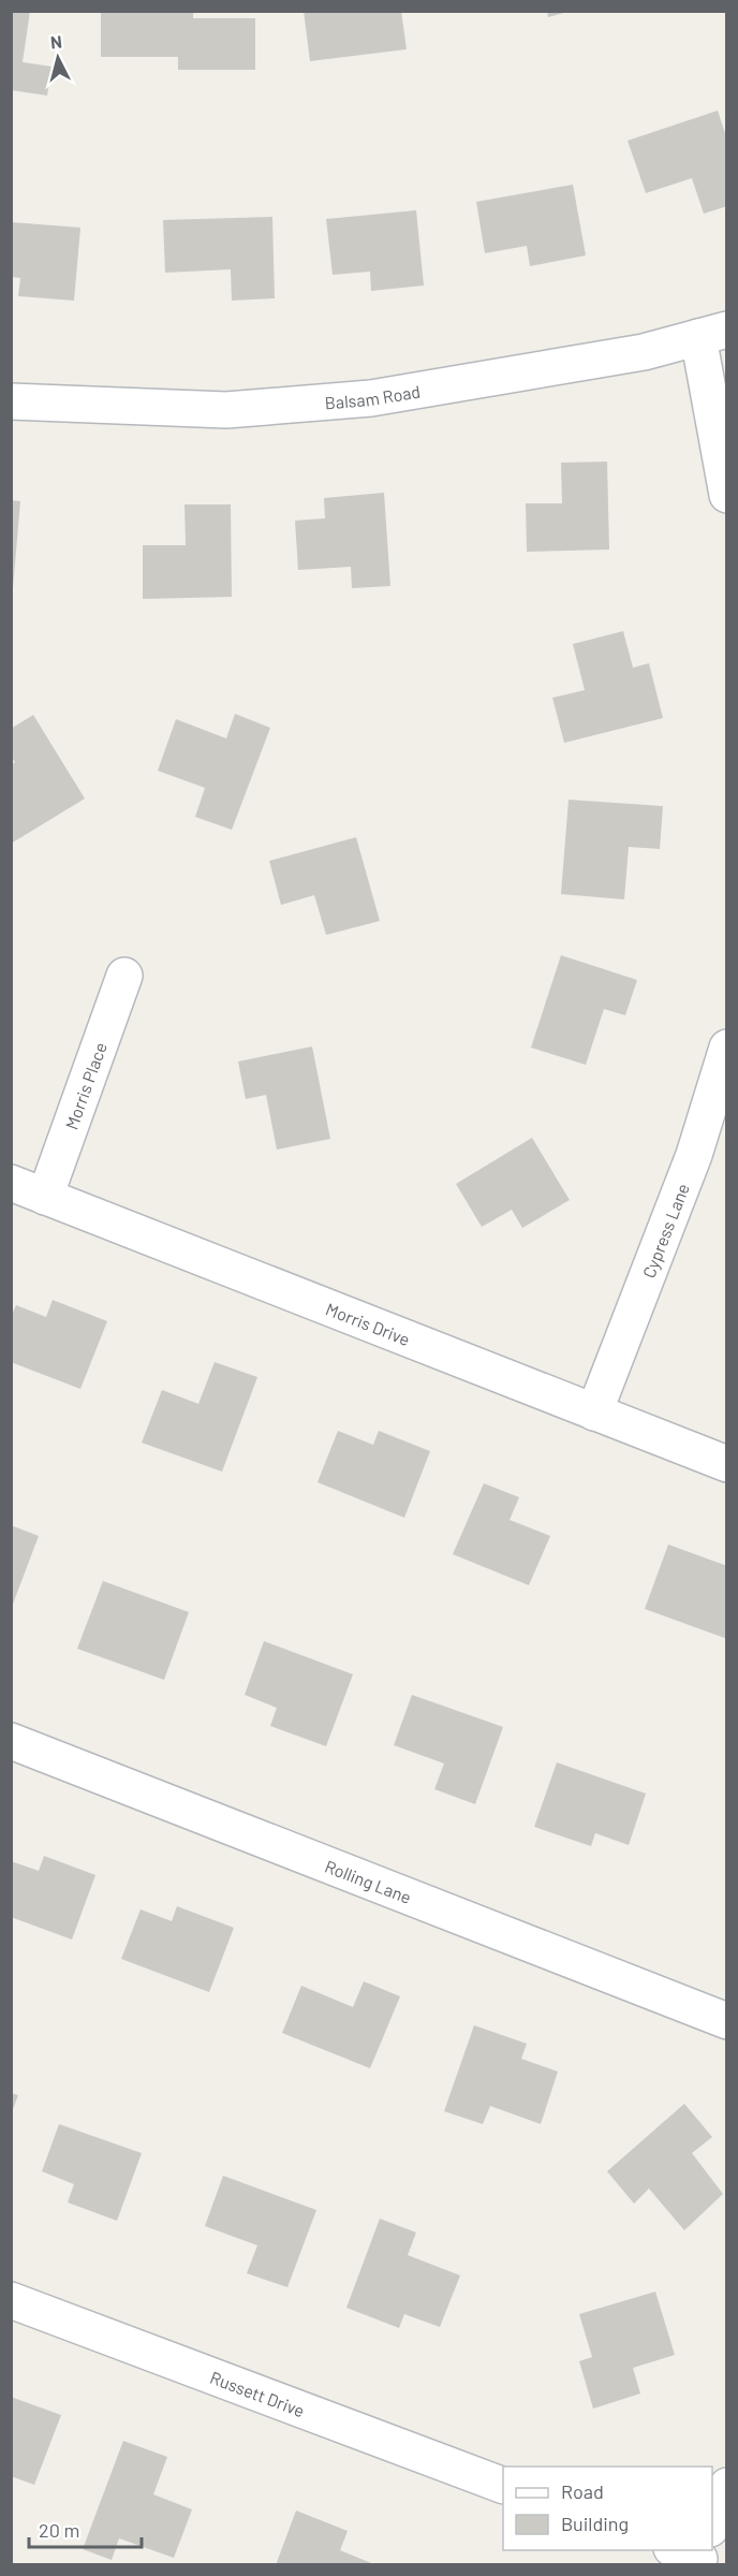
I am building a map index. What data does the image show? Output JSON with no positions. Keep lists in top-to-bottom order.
{
  "streets": {
    "street": [
      "Balsam Road",
      "Morris Place",
      "Cypress Lane",
      "Morris Drive",
      "Rolling Lane",
      "Russett Drive"
    ]
  },
  "crossings": [
    ["Morris Place", "Morris Drive"],
    ["Cypress Lane", "Morris Drive"]
  ],
  "legend": ["Road", "Building"],
  "scale_bar": "20 m",
  "north": "top"
}
